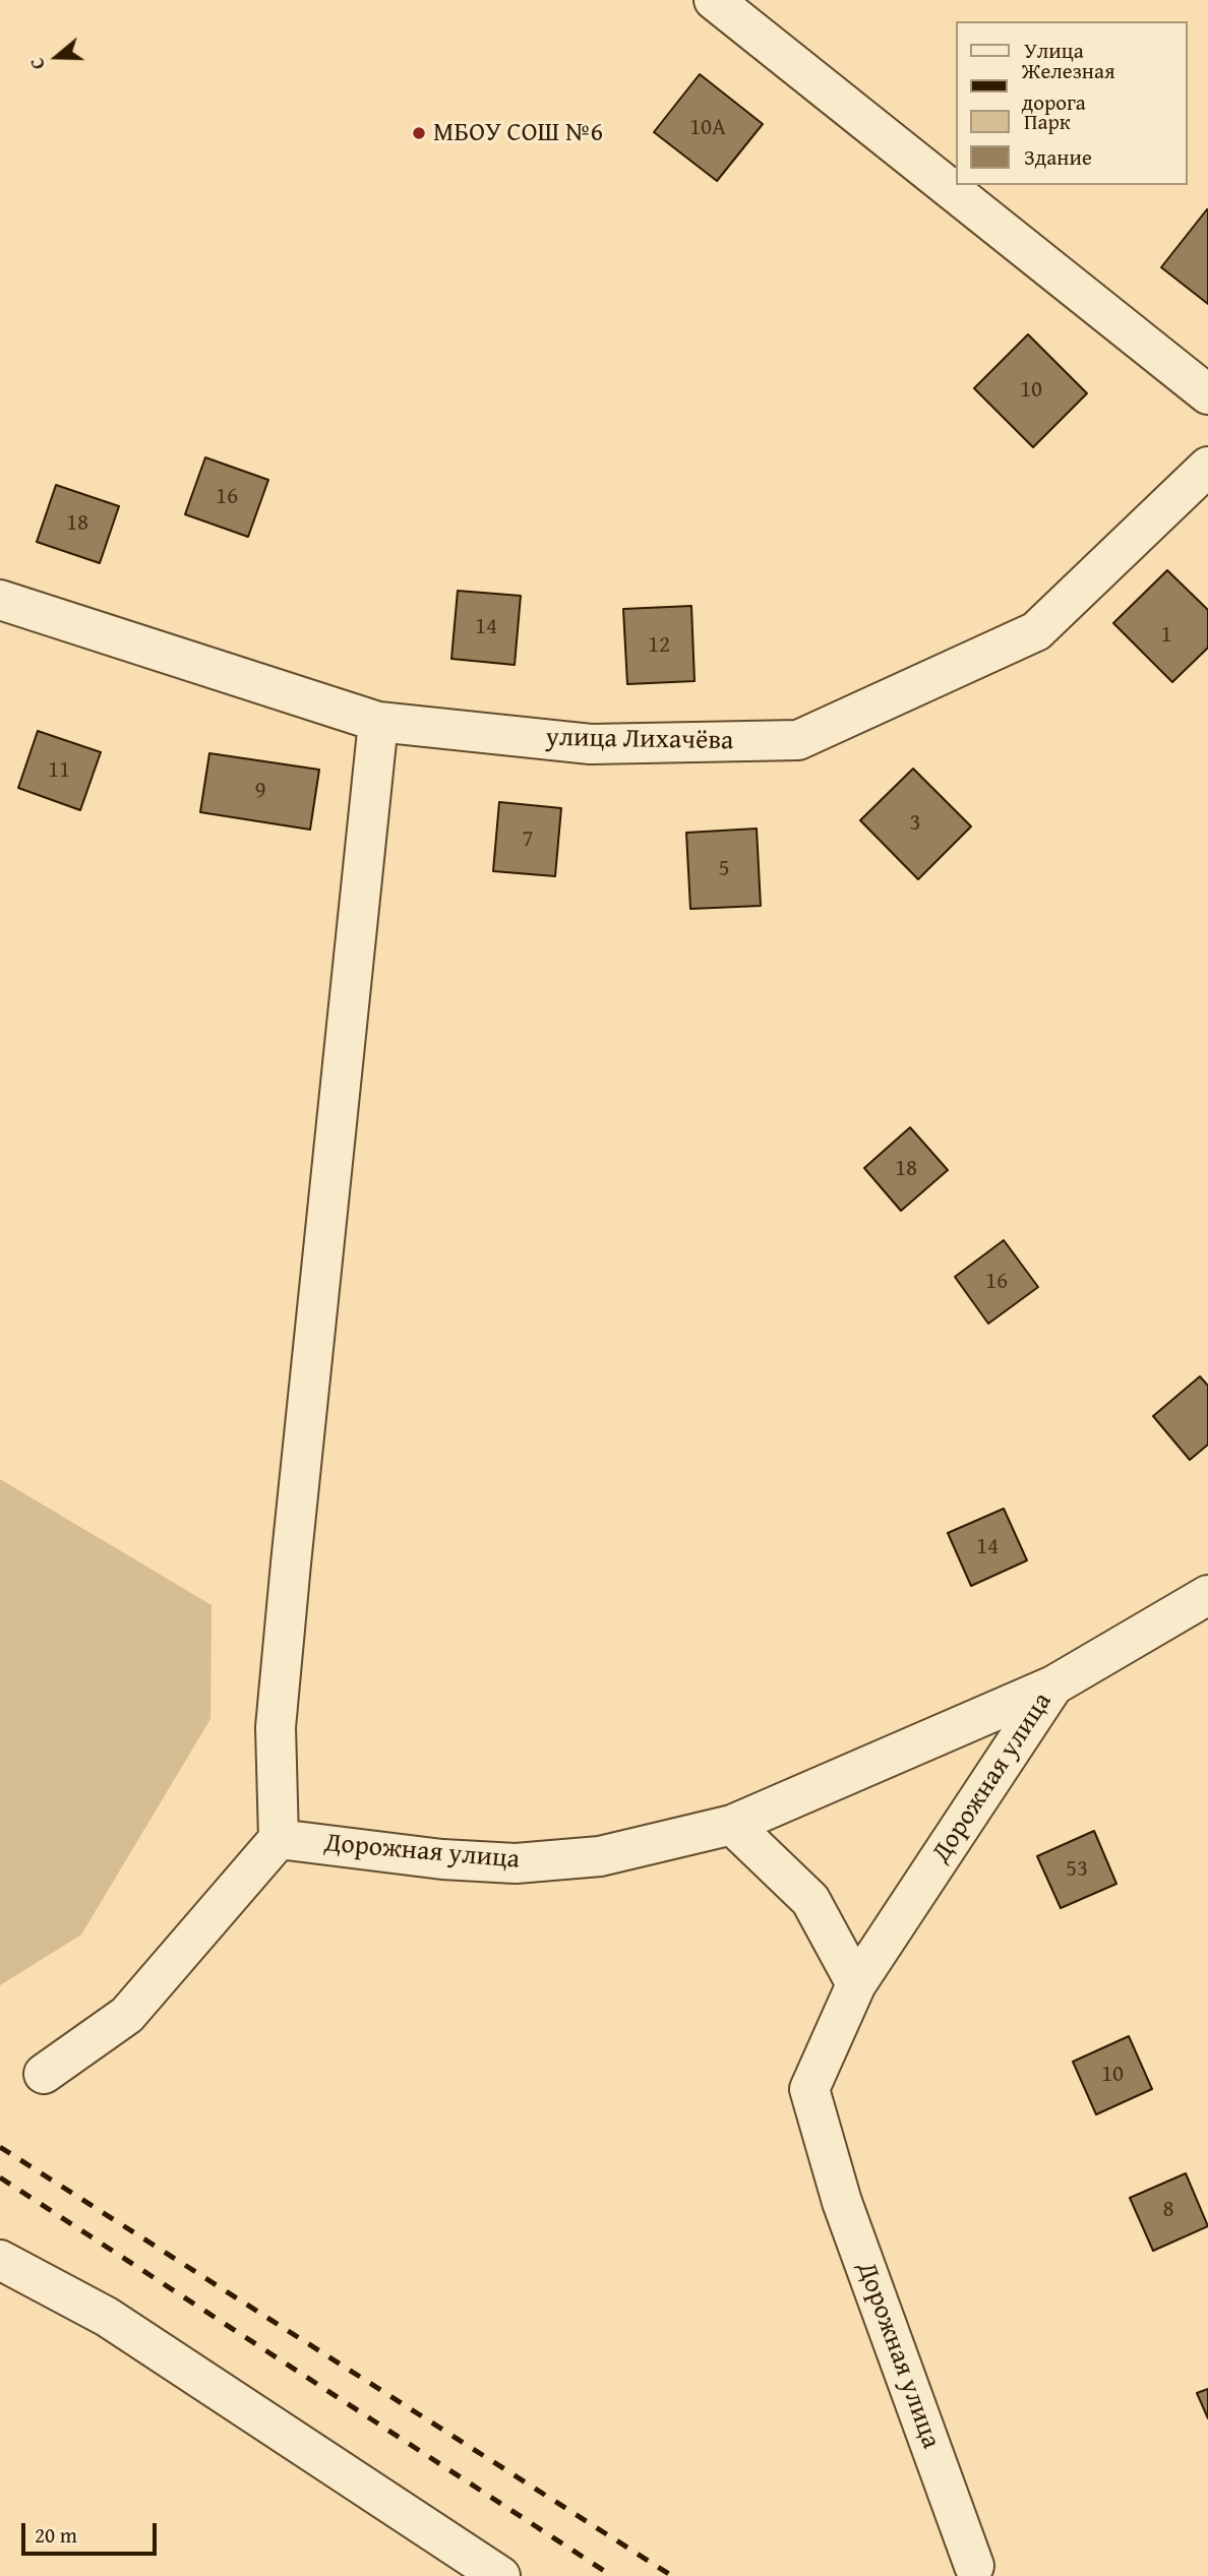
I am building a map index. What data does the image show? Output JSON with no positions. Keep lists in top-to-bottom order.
{
  "streets": {
    "street": ["улица Лихачёва", "Дорожная улица"]
  },
  "places": ["МБОУ СОШ №6"],
  "house_numbers": [
    "10А",
    "10",
    "16",
    "18",
    "14",
    "1",
    "12",
    "11",
    "9",
    "3",
    "7",
    "5",
    "18",
    "16",
    "14",
    "53",
    "10",
    "8"
  ],
  "legend": [
    "Улица",
    "Железная дорога",
    "Парк",
    "Здание"
  ],
  "scale_bar": "20 m",
  "north": "left"
}
